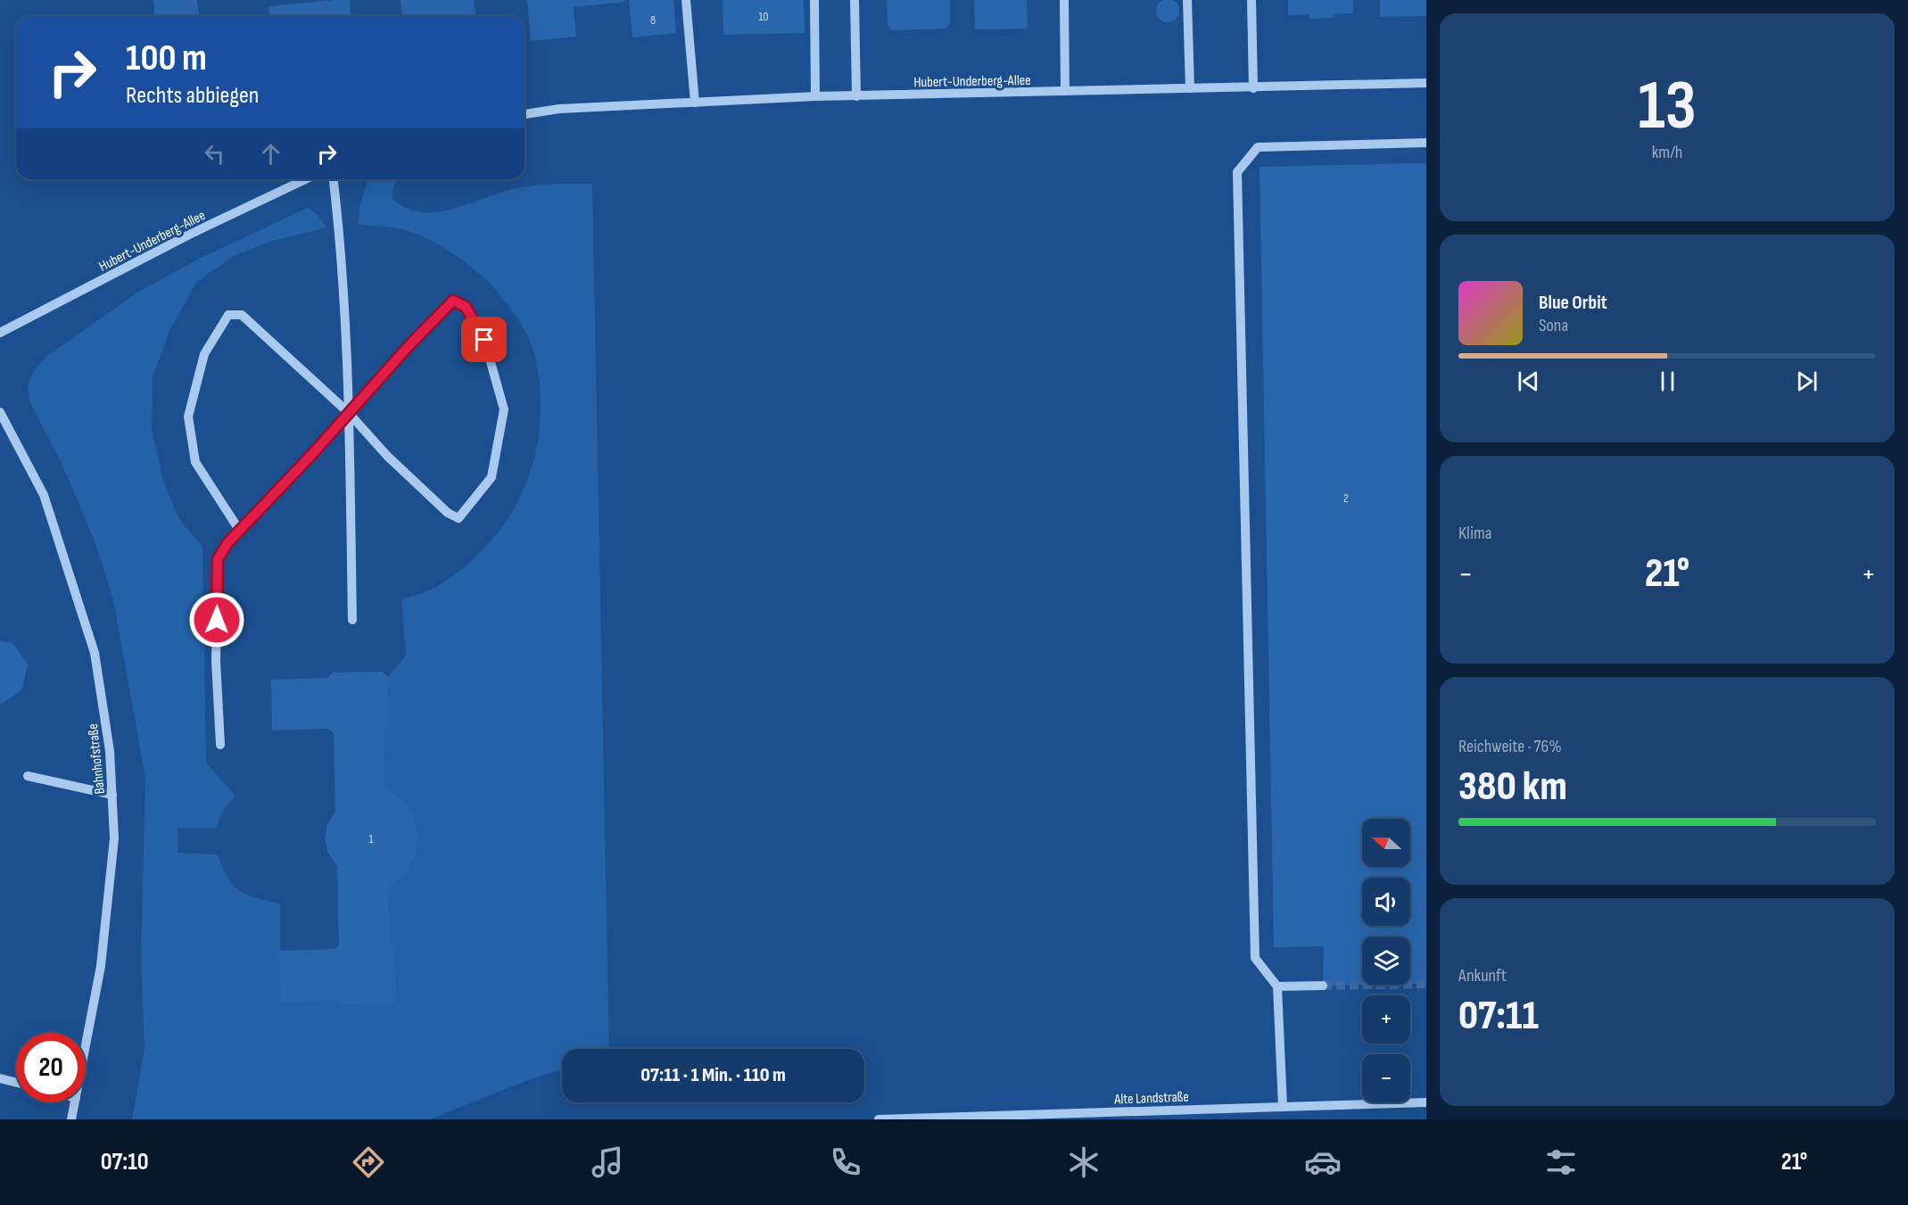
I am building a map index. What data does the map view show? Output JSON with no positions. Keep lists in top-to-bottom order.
{
  "streets": {
    "street": ["Hubert-Underberg-Allee", "Bahnhofstraße", "Alte Landstraße"]
  },
  "house_numbers": [
    "10",
    "8",
    "2",
    "1"
  ],
  "north": "left",
  "page": {
    "tile": [
      ["13", "km/h"],
      "Klima",
      ["Reichweite · 76%", "380 km"],
      ["Ankunft", "07:11"]
    ],
    "turn": ["100 m", "Rechts abbiegen"],
    "song": ["Blue Orbit", "Sona"],
    "heat": ["−", "21°", "+"],
    "map_buttons": ["+", "−"],
    "limit": "20",
    "trip": "07:11 · 1 Min. · 110 m",
    "tabs": ["07:10", "21°"]
  }
}
